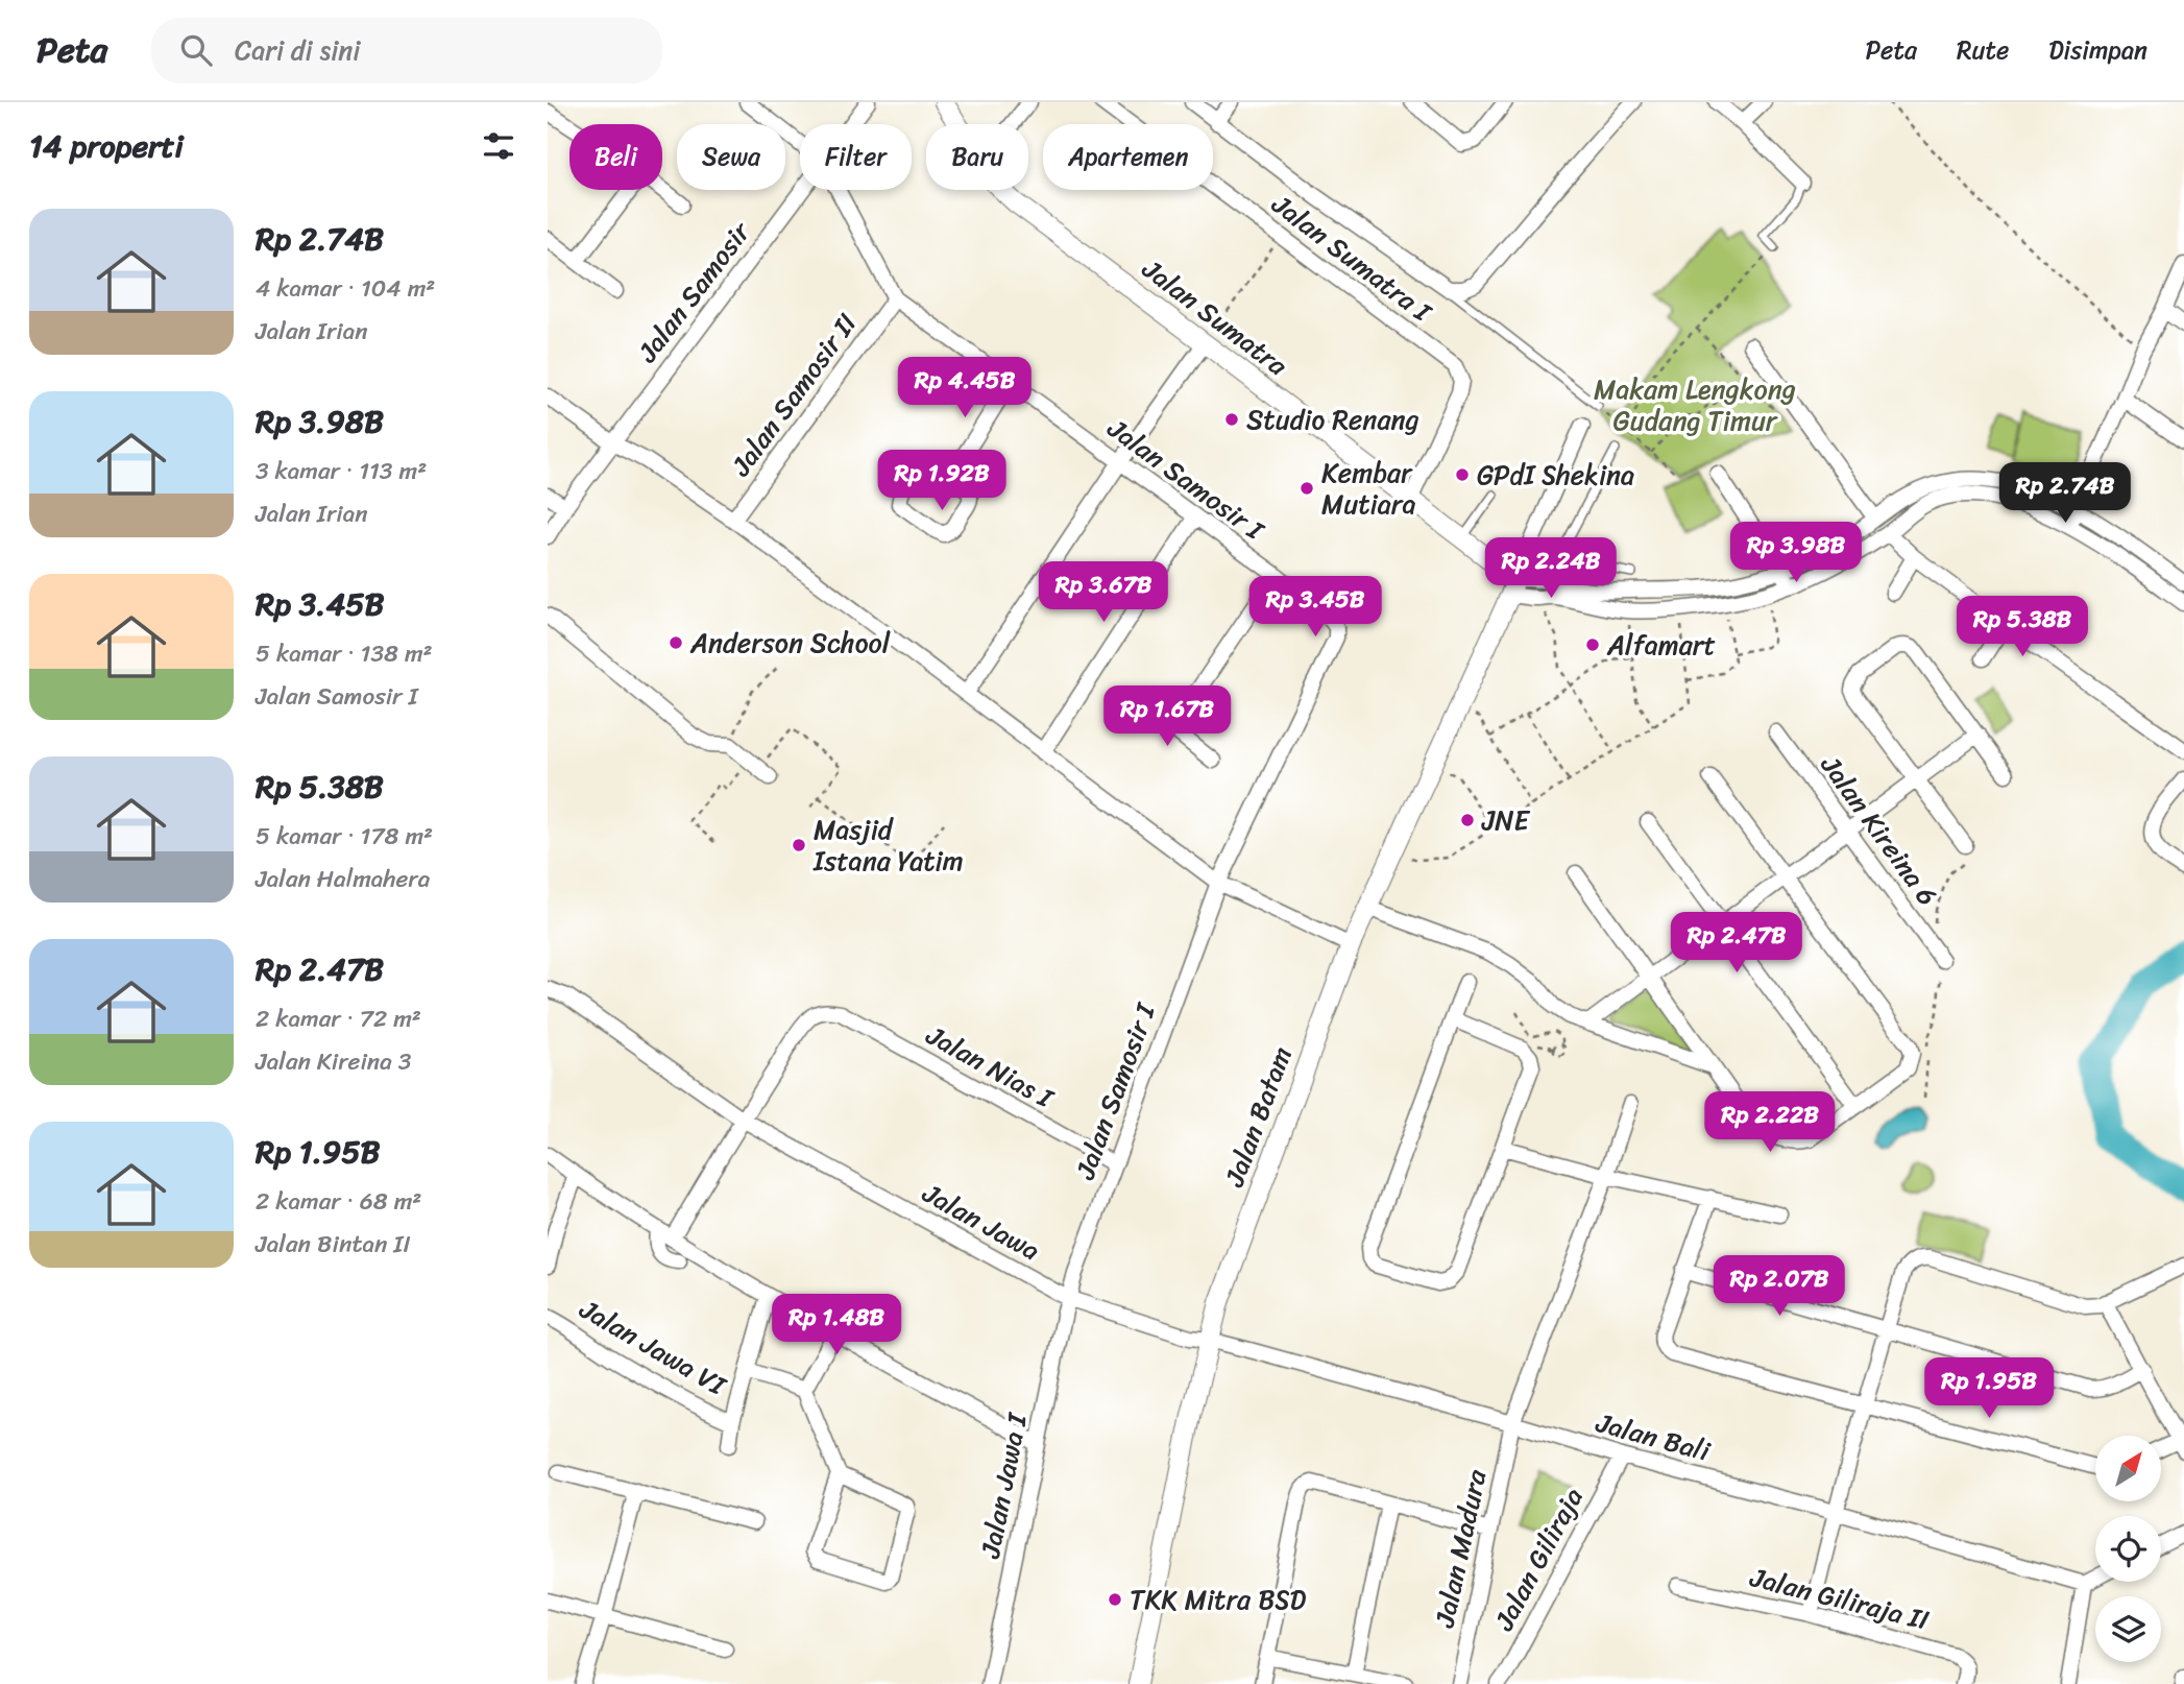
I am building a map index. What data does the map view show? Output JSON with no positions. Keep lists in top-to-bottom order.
{
  "streets": {
    "street": [
      "Jalan Sumatra I",
      "Jalan Samosir",
      "Jalan Sumatra",
      "Jalan Samosir II",
      "Jalan Samosir I",
      "Jalan Kireina 6",
      "Jalan Nias I",
      "Jalan Batam",
      "Jalan Jawa",
      "Jalan Jawa VI",
      "Jalan Bali",
      "Jalan Jawa I",
      "Jalan Madura",
      "Jalan Giliraja",
      "Jalan Giliraja II"
    ]
  },
  "crossings": [
    ["Jalan Sumatra I", "Jalan Sumatra"],
    ["Jalan Sumatra", "Jalan Batam"],
    ["Jalan Samosir II", "Jalan Samosir I"],
    ["Jalan Samosir I", "Jalan Nias I"],
    ["Jalan Samosir I", "Jalan Jawa"],
    ["Jalan Samosir I", "Jalan Jawa I"],
    ["Jalan Nias I", "Jalan Jawa"],
    ["Jalan Batam", "Jalan Jawa"],
    ["Jalan Batam", "Jalan Bali"],
    ["Jalan Jawa", "Jalan Bali"],
    ["Jalan Jawa", "Jalan Jawa I"],
    ["Jalan Bali", "Jalan Madura"],
    ["Jalan Bali", "Jalan Giliraja"]
  ],
  "parks": ["Makam Lengkong Gudang Timur"],
  "places": [
    "Studio Renang",
    "GPdI Shekina",
    "Kembar Mutiara",
    "Anderson School",
    "Alfamart",
    "JNE",
    "Masjid Istana Yatim",
    "TKK Mitra BSD"
  ],
  "north": "top right",
  "page": {
    "header": "Peta",
    "search": "Cari di sini",
    "nav": ["Peta", "Rute", "Disimpan"],
    "heading": "14 properti",
    "chip": [
      "Beli",
      "Sewa",
      "Filter",
      "Baru",
      "Apartemen"
    ],
    "list": [
      {
        "name": "Rp 2.74B",
        "note": "4 kamar · 104 m² · Jalan Irian"
      },
      {
        "name": "Rp 3.98B",
        "note": "3 kamar · 113 m² · Jalan Irian"
      },
      {
        "name": "Rp 3.45B",
        "note": "5 kamar · 138 m² · Jalan Samosir I"
      },
      {
        "name": "Rp 5.38B",
        "note": "5 kamar · 178 m² · Jalan Halmahera"
      },
      {
        "name": "Rp 2.47B",
        "note": "2 kamar · 72 m² · Jalan Kireina 3"
      },
      {
        "name": "Rp 1.95B",
        "note": "2 kamar · 68 m² · Jalan Bintan II"
      }
    ],
    "price": [
      "Rp 4.45B",
      "Rp 1.92B",
      "Rp 2.74B",
      "Rp 3.98B",
      "Rp 2.24B",
      "Rp 3.67B",
      "Rp 3.45B",
      "Rp 5.38B",
      "Rp 1.67B",
      "Rp 2.47B",
      "Rp 2.22B",
      "Rp 2.07B",
      "Rp 1.48B",
      "Rp 1.95B"
    ]
  }
}
